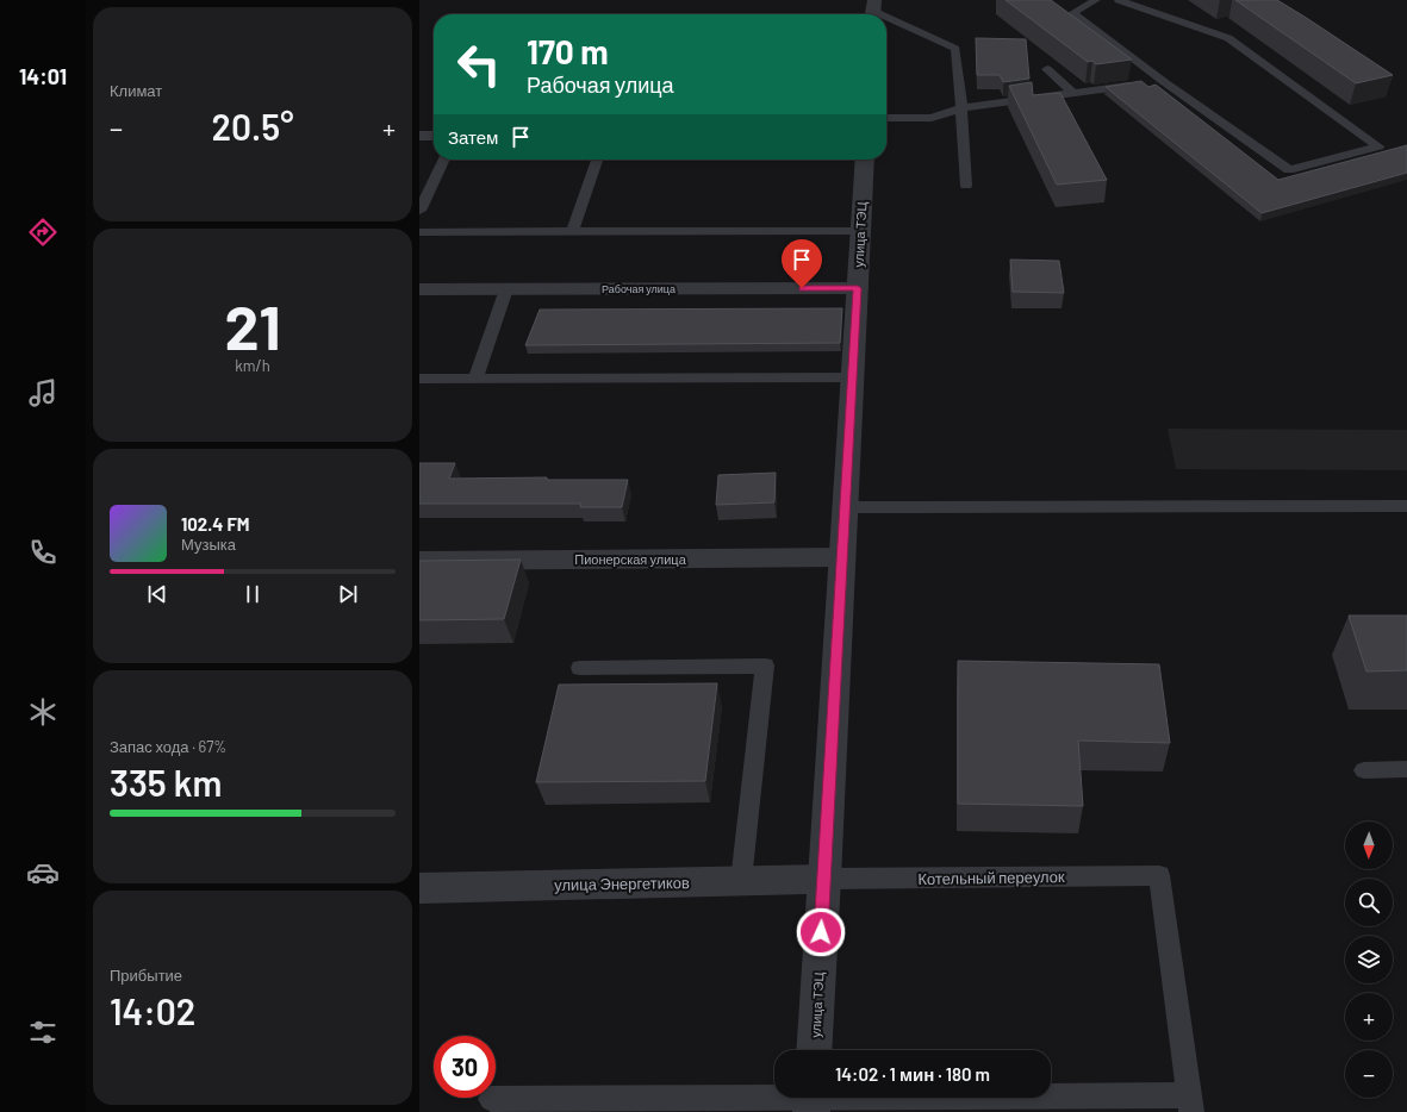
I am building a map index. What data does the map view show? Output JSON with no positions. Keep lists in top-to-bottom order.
{
  "streets": {
    "street": [
      "улица ТЭЦ",
      "Рабочая улица",
      "Пионерская улица",
      "улица Энергетиков"
    ],
    "lane": ["Котельный переулок"]
  },
  "crossings": [
    ["улица ТЭЦ", "Рабочая улица"],
    ["улица ТЭЦ", "Пионерская улица"],
    ["улица ТЭЦ", "Котельный переулок"],
    ["улица ТЭЦ", "улица Энергетиков"],
    ["Котельный переулок", "улица Энергетиков"]
  ],
  "north": "bottom",
  "page": {
    "tabs": "14:01",
    "tile": [
      "Климат",
      ["21", "km/h"],
      ["Запас хода · 67%", "335 km"],
      ["Прибытие", "14:02"]
    ],
    "turn": ["170 m", "Рабочая улица"],
    "heat": ["−", "20.5°", "+"],
    "then": "Затем",
    "song": ["102.4 FM", "Музыка"],
    "map_buttons": ["+", "−"],
    "limit": "30",
    "trip": "14:02 · 1 мин · 180 m"
  }
}
